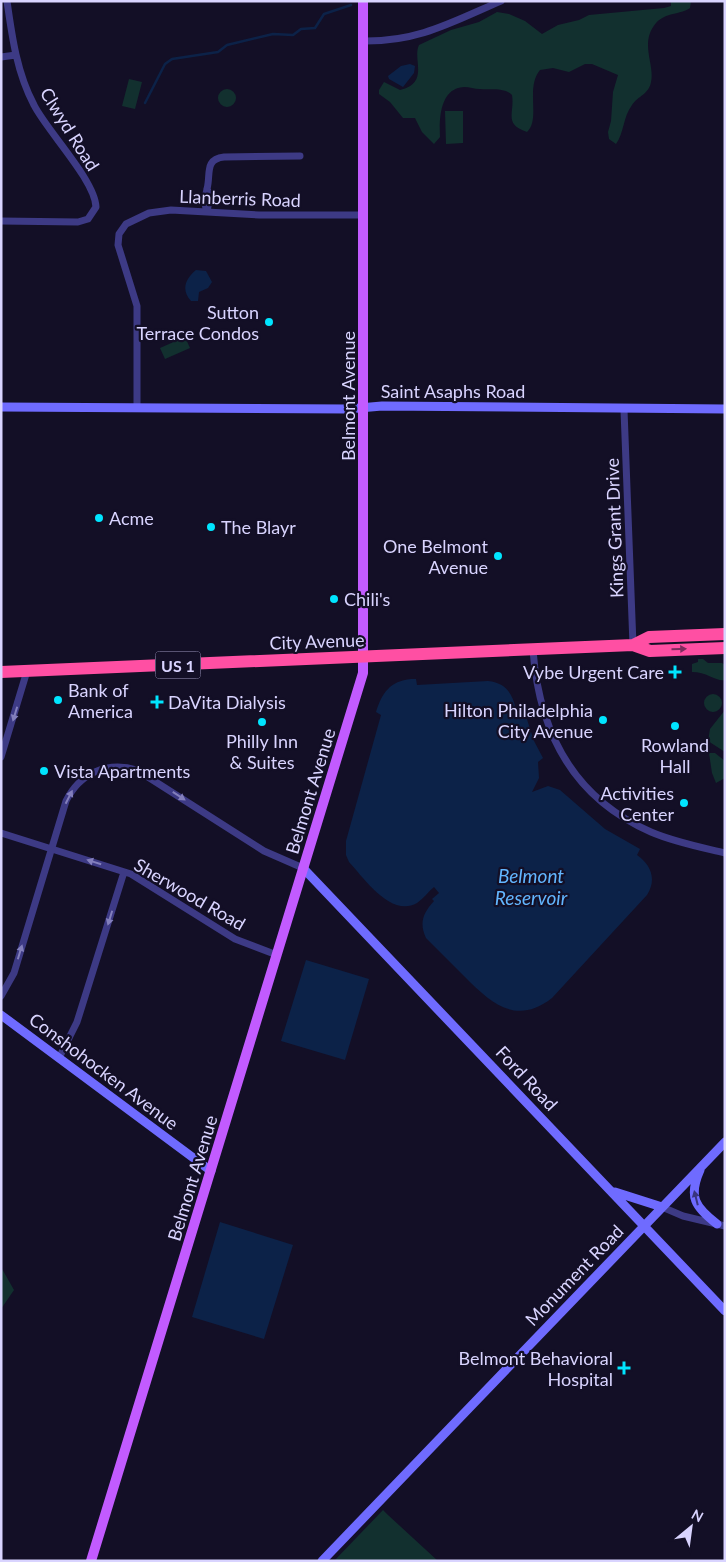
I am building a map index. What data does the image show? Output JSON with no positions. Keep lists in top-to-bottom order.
{
  "streets": {
    "highway": ["City Avenue", "US 1"],
    "main road": ["Belmont Avenue"],
    "street": [
      "Clwyd Road",
      "Llanberris Road",
      "Saint Asaphs Road",
      "Kings Grant Drive",
      "Sherwood Road",
      "Conshohocken Avenue",
      "Ford Road",
      "Monument Road"
    ]
  },
  "crossings": [
    ["Llanberris Road", "Saint Asaphs Road"],
    ["Llanberris Road", "Belmont Avenue"],
    ["Saint Asaphs Road", "Belmont Avenue"],
    ["Saint Asaphs Road", "Kings Grant Drive"],
    ["Belmont Avenue", "City Avenue"],
    ["Belmont Avenue", "Sherwood Road"],
    ["Belmont Avenue", "Conshohocken Avenue"],
    ["Belmont Avenue", "Ford Road"],
    ["Kings Grant Drive", "City Avenue"],
    ["Ford Road", "Monument Road"]
  ],
  "water": ["Belmont Reservoir"],
  "places": {
    "other": [
      "Sutton Terrace Condos",
      "Acme",
      "The Blayr",
      "One Belmont Avenue",
      "Chili's",
      "Bank of America",
      "Hilton Philadelphia City Avenue",
      "Philly Inn & Suites",
      "Rowland Hall",
      "Vista Apartments",
      "Activities Center"
    ],
    "health": ["Vybe Urgent Care", "DaVita Dialysis", "Belmont Behavioral Hospital"]
  },
  "north": "top right"
}
